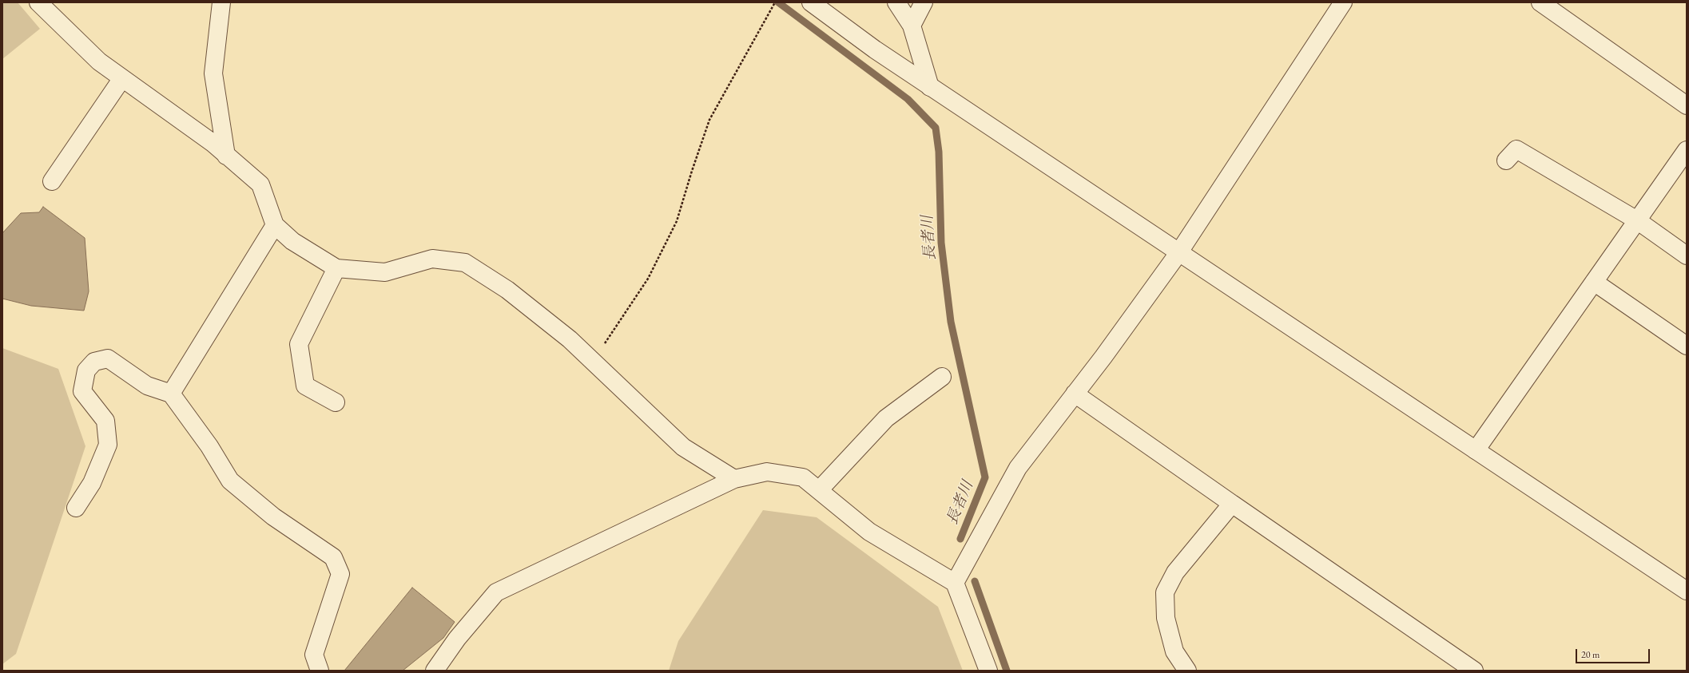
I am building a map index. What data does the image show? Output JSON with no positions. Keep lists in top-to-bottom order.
{
  "water": ["長者川"],
  "scale_bar": "20 m"
}
